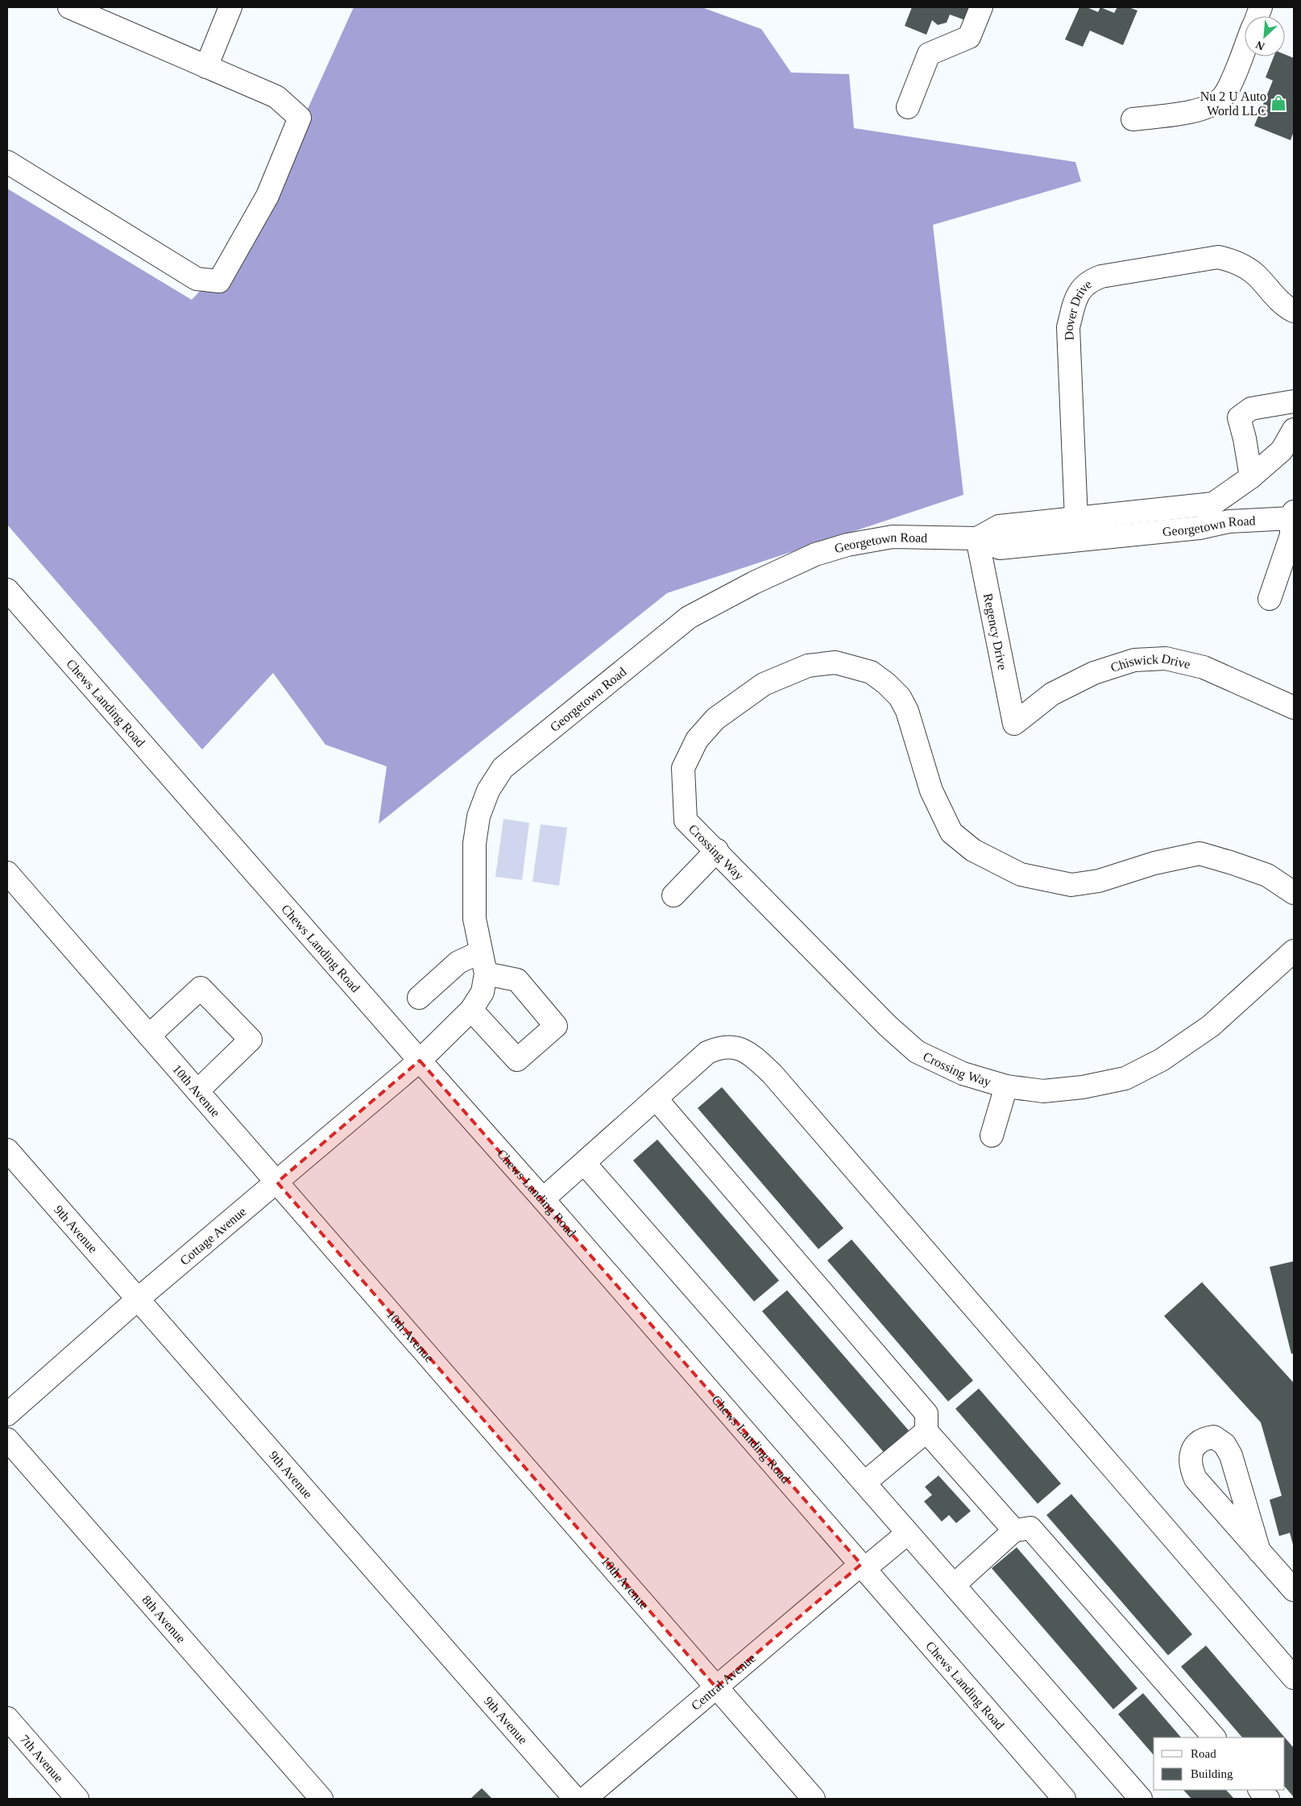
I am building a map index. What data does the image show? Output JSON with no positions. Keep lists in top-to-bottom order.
{
  "streets": {
    "street": [
      "Dover Drive",
      "Georgetown Road",
      "Regency Drive",
      "Chiswick Drive",
      "Chews Landing Road",
      "Crossing Way",
      "10th Avenue",
      "9th Avenue",
      "Cottage Avenue",
      "8th Avenue",
      "Central Avenue",
      "7th Avenue"
    ]
  },
  "crossings": [
    ["Dover Drive", "Georgetown Road"],
    ["Georgetown Road", "Regency Drive"],
    ["Georgetown Road", "Chews Landing Road"],
    ["Georgetown Road", "Cottage Avenue"],
    ["Regency Drive", "Chiswick Drive"],
    ["Chews Landing Road", "Cottage Avenue"],
    ["Chews Landing Road", "Central Avenue"],
    ["10th Avenue", "Cottage Avenue"],
    ["10th Avenue", "Central Avenue"],
    ["9th Avenue", "Cottage Avenue"]
  ],
  "places": {
    "shop": ["Nu 2 U Auto World LLC"]
  },
  "legend": ["Road", "Building"],
  "north": "bottom left"
}
